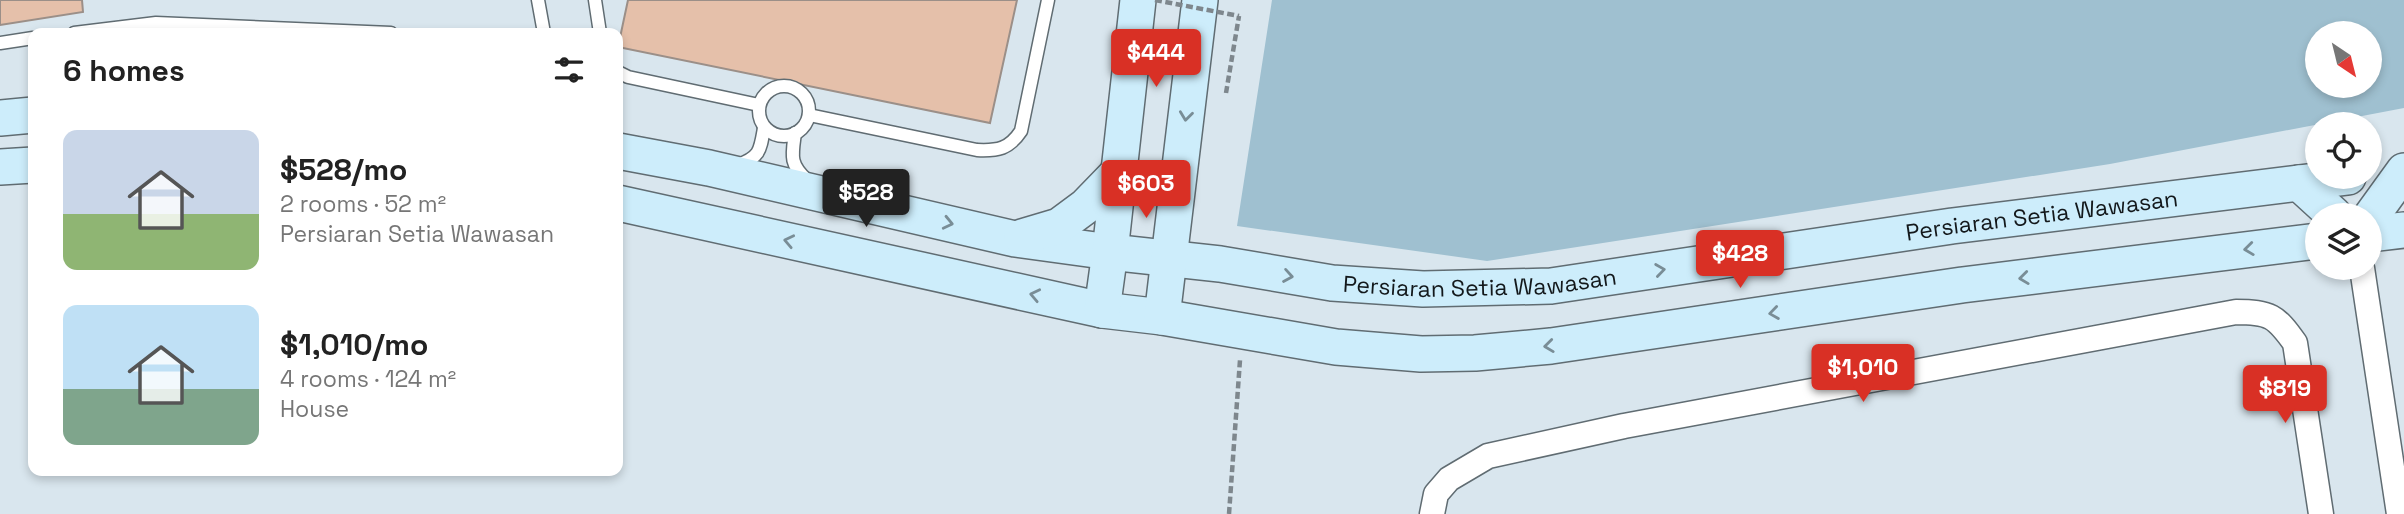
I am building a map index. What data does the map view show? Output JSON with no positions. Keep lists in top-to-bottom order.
{
  "streets": {
    "street": ["Persiaran Setia Wawasan"]
  },
  "north": "bottom right",
  "page": {
    "heading": "6 homes",
    "price": [
      "$444",
      "$603",
      "$528",
      "$428",
      "$1,010",
      "$819"
    ],
    "list": [
      {
        "name": "$528/mo",
        "note": "2 rooms · 52 m² · Persiaran Setia Wawasan"
      },
      {
        "name": "$1,010/mo",
        "note": "4 rooms · 124 m² · House"
      }
    ]
  }
}
